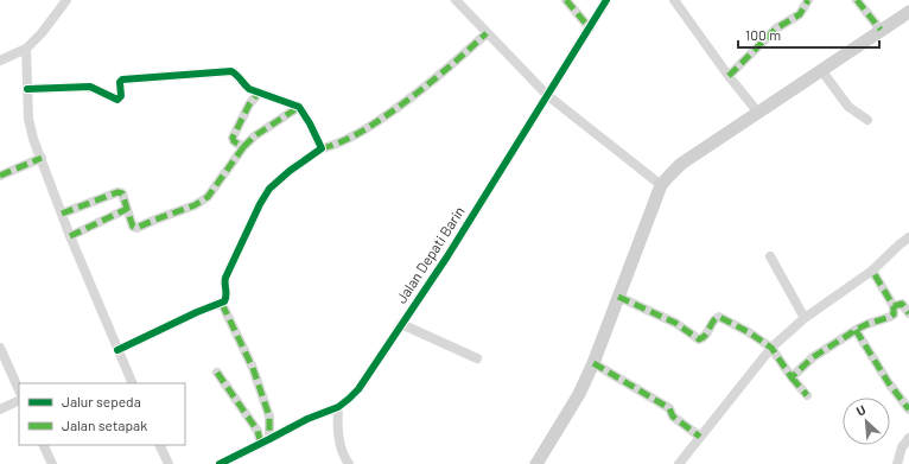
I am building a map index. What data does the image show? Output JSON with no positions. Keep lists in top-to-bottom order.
{
  "streets": {
    "street": ["Jalan Depati Barin"]
  },
  "legend": ["Jalur sepeda", "Jalan setapak"],
  "scale_bar": "100 m",
  "north": "top left"
}
